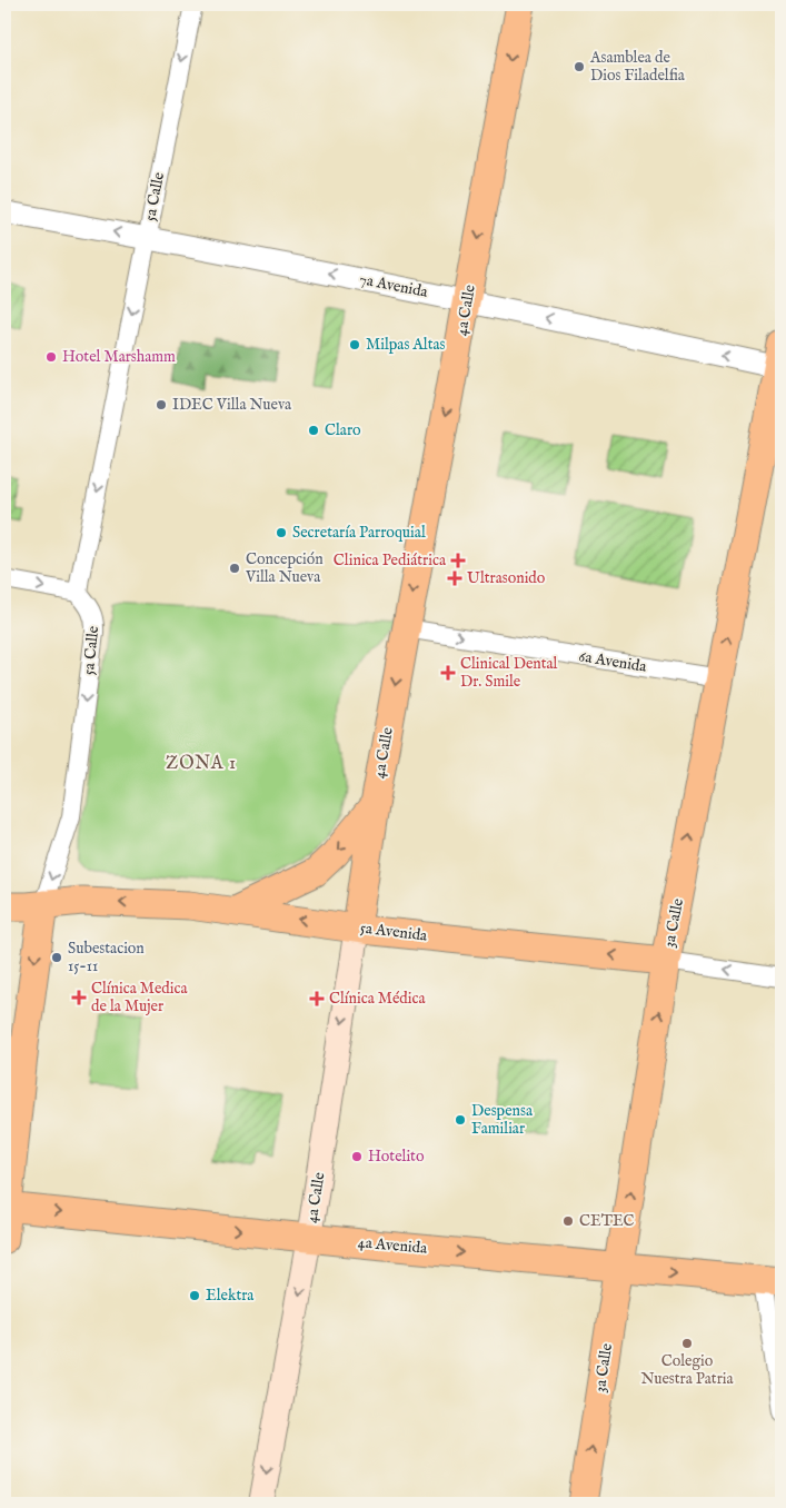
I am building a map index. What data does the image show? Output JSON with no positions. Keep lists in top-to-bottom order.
{
  "streets": {
    "main road": [
      "5a Calle",
      "4a Calle",
      "3a Calle",
      "5a Avenida",
      "4a Avenida"
    ],
    "street": ["7a Avenida", "6a Avenida"]
  },
  "crossings": [
    ["5a Calle", "7a Avenida"],
    ["5a Calle", "5a Avenida"],
    ["5a Calle", "4a Avenida"],
    ["7a Avenida", "4a Calle"],
    ["7a Avenida", "3a Calle"],
    ["4a Calle", "6a Avenida"],
    ["4a Calle", "5a Avenida"],
    ["4a Calle", "4a Avenida"],
    ["6a Avenida", "3a Calle"],
    ["3a Calle", "5a Avenida"],
    ["3a Calle", "4a Avenida"]
  ],
  "one_way": [
    "5a Calle",
    "7a Avenida",
    "4a Calle",
    "6a Avenida",
    "3a Calle",
    "5a Avenida",
    "4a Avenida"
  ],
  "districts": ["ZONA 1"],
  "places": {
    "other": [
      "Asamblea de Dios Filadelfia",
      "Milpas Altas",
      "Hotel Marshamm",
      "IDEC Villa Nueva",
      "Claro",
      "Secretaría Parroquial",
      "Concepción Villa Nueva",
      "Subestacion 15-11",
      "Despensa Familiar",
      "Hotelito",
      "CETEC",
      "Elektra",
      "Colegio Nuestra Patria"
    ],
    "health": [
      "Clinica Pediátrica",
      "Ultrasonido",
      "Clinical Dental Dr. Smile",
      "Clínica Medica de la Mujer",
      "Clínica Médica"
    ]
  }
}
